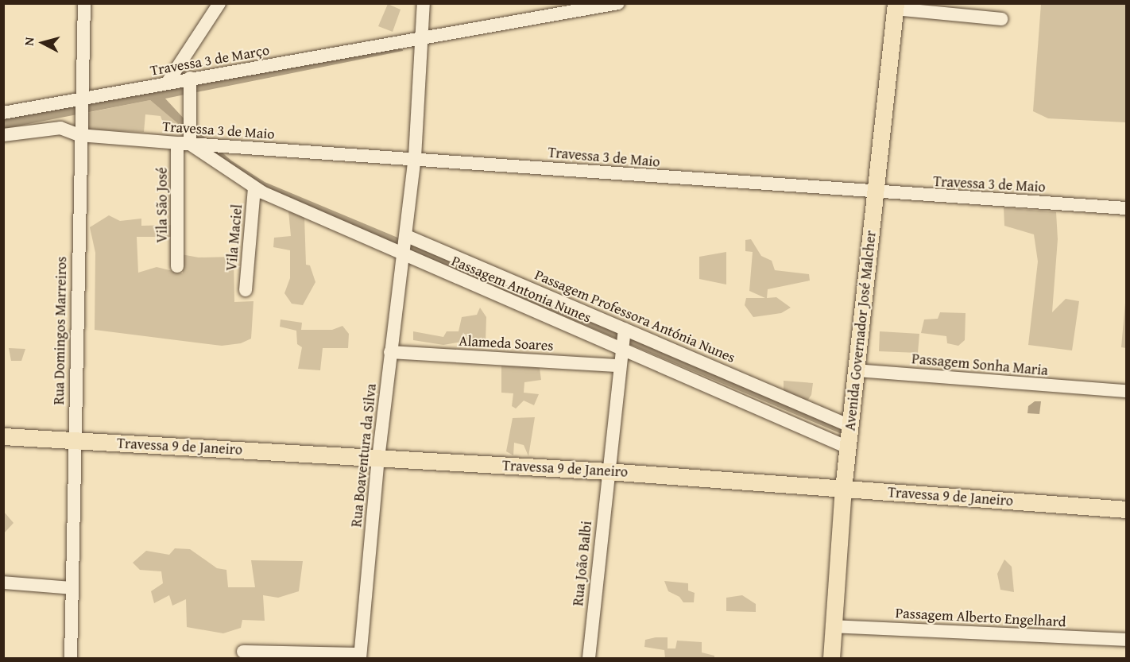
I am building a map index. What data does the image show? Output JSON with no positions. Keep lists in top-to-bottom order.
{
  "streets": {
    "main road": ["Avenida Governador José Malcher", "Travessa 9 de Janeiro"],
    "street": [
      "Travessa 3 de Março",
      "Travessa 3 de Maio",
      "Vila São José",
      "Vila Maciel",
      "Passagem Antonia Nunes",
      "Passagem Professora Antónia Nunes",
      "Rua Domingos Marreiros",
      "Alameda Soares",
      "Passagem Sonha Maria",
      "Rua Boaventura da Silva",
      "Rua João Balbi",
      "Passagem Alberto Engelhard"
    ]
  },
  "crossings": [
    ["Travessa 3 de Março", "Vila São José"],
    ["Travessa 3 de Março", "Rua Domingos Marreiros"],
    ["Travessa 3 de Maio", "Vila São José"],
    ["Travessa 3 de Maio", "Passagem Antonia Nunes"],
    ["Travessa 3 de Maio", "Rua Domingos Marreiros"],
    ["Travessa 3 de Maio", "Avenida Governador José Malcher"],
    ["Vila São José", "Passagem Antonia Nunes"],
    ["Vila Maciel", "Passagem Antonia Nunes"],
    ["Passagem Antonia Nunes", "Avenida Governador José Malcher"],
    ["Passagem Antonia Nunes", "Rua Boaventura da Silva"],
    ["Passagem Antonia Nunes", "Rua João Balbi"],
    ["Passagem Professora Antónia Nunes", "Avenida Governador José Malcher"],
    ["Passagem Professora Antónia Nunes", "Rua Boaventura da Silva"],
    ["Passagem Professora Antónia Nunes", "Rua João Balbi"],
    ["Rua Domingos Marreiros", "Travessa 9 de Janeiro"],
    ["Avenida Governador José Malcher", "Passagem Sonha Maria"],
    ["Avenida Governador José Malcher", "Travessa 9 de Janeiro"],
    ["Avenida Governador José Malcher", "Passagem Alberto Engelhard"],
    ["Alameda Soares", "Rua Boaventura da Silva"],
    ["Alameda Soares", "Rua João Balbi"],
    ["Travessa 9 de Janeiro", "Rua Boaventura da Silva"],
    ["Travessa 9 de Janeiro", "Rua João Balbi"]
  ],
  "north": "left"
}
